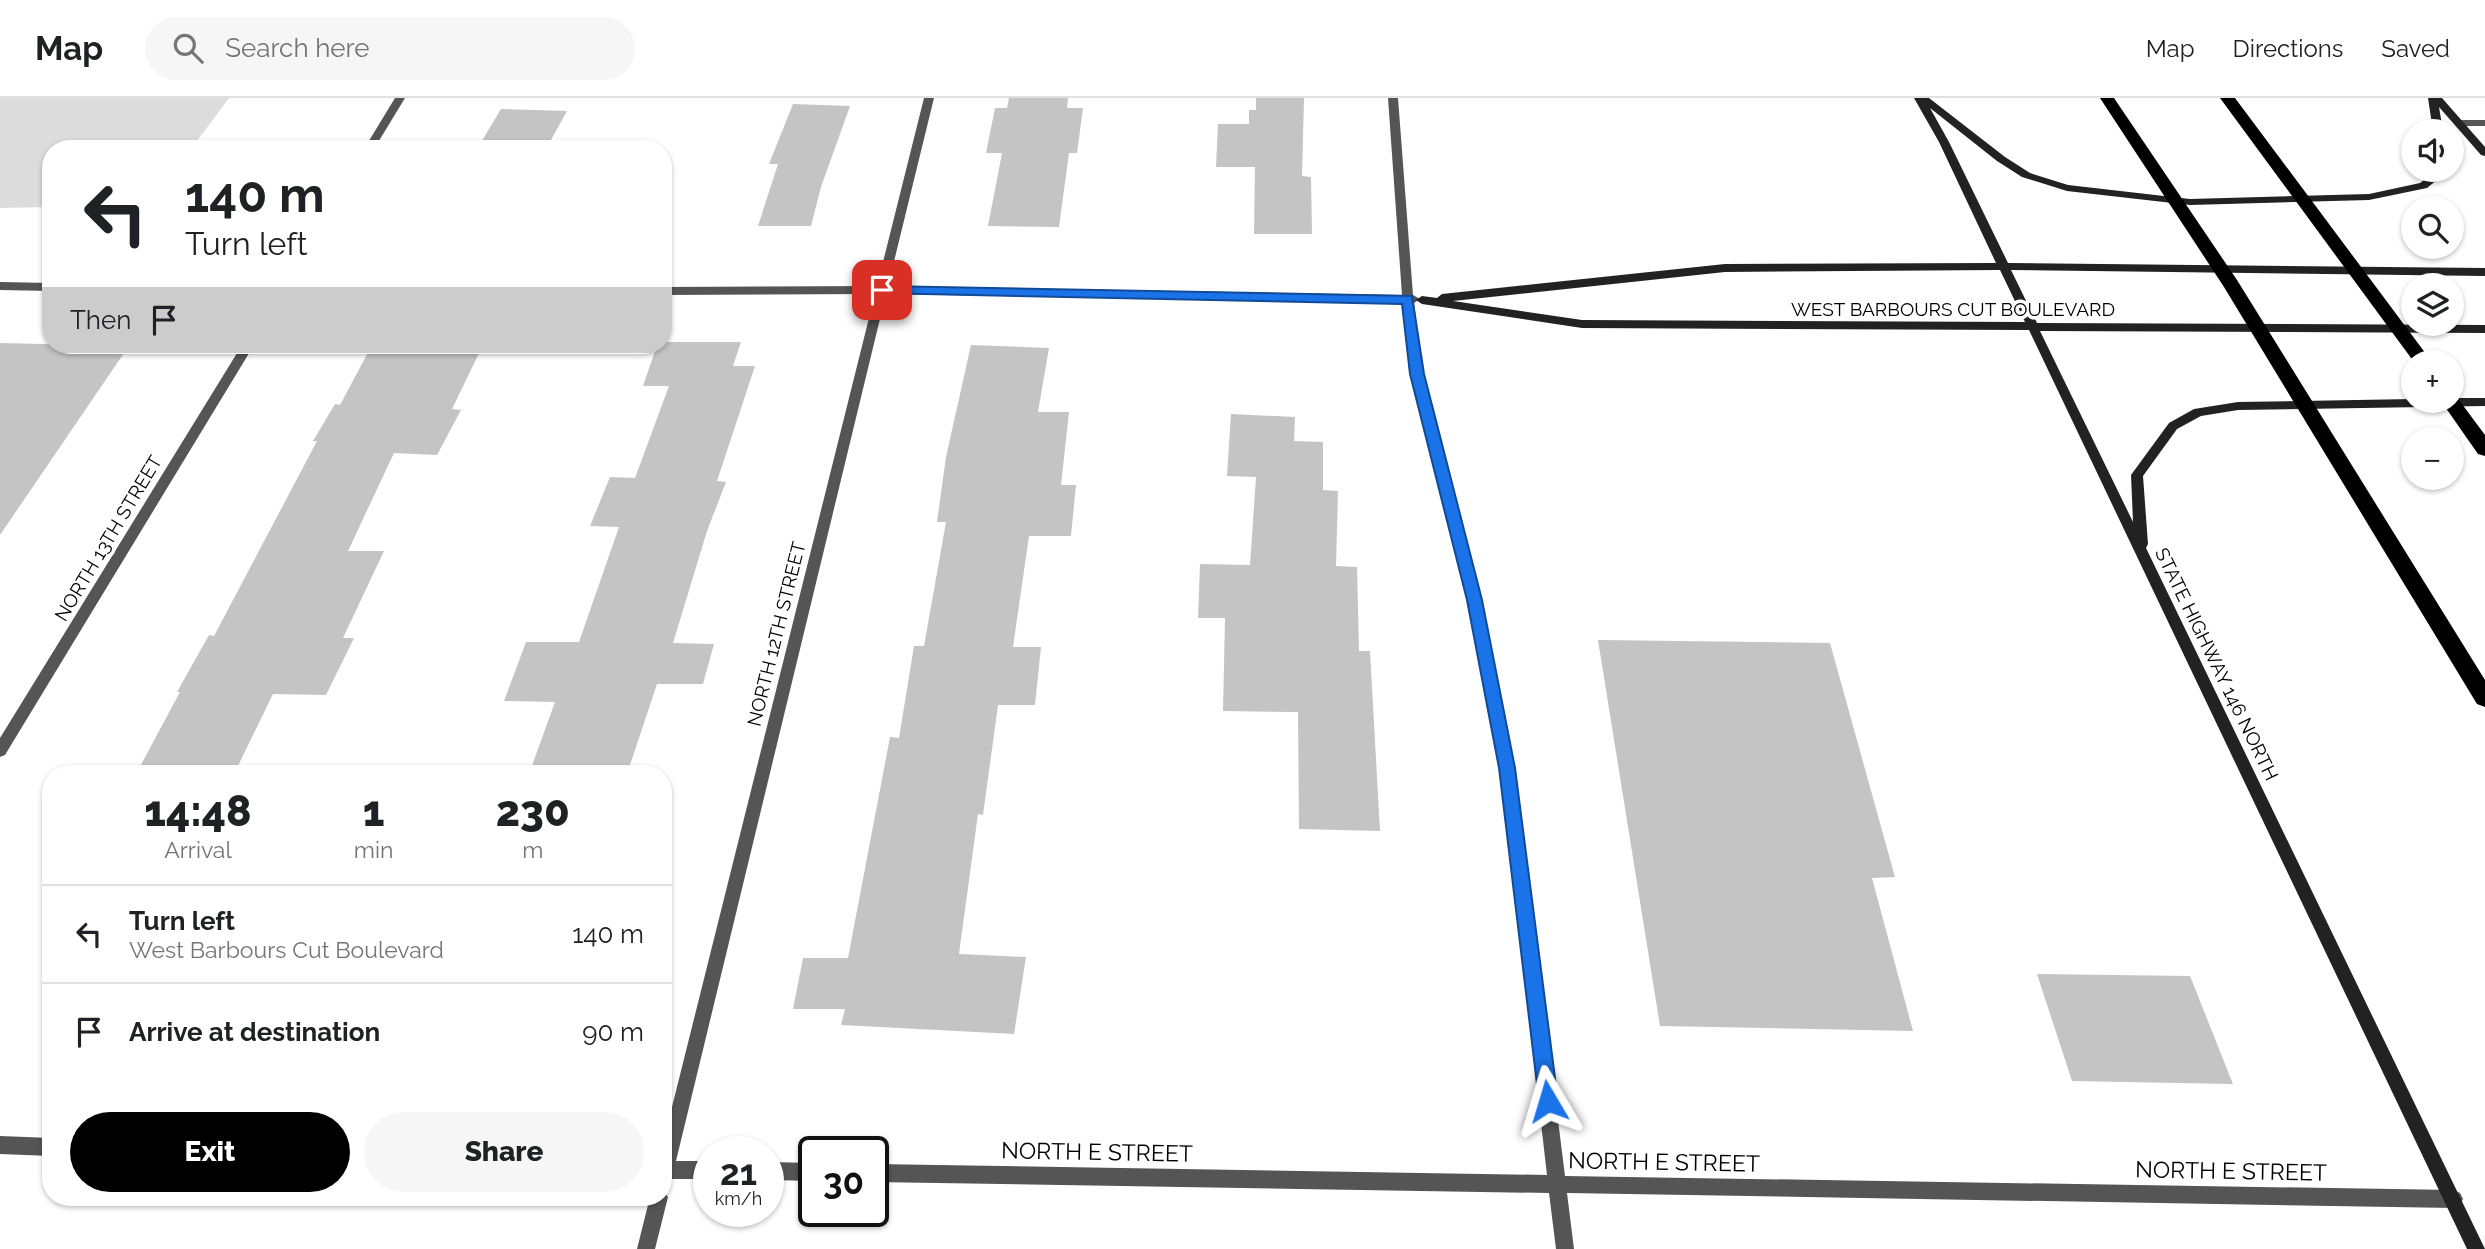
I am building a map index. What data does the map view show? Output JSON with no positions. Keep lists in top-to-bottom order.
{
  "streets": {
    "main road": ["WEST BARBOURS CUT BOULEVARD", "STATE HIGHWAY 146 NORTH"],
    "street": ["NORTH 13TH STREET", "NORTH 12TH STREET", "NORTH E STREET"]
  },
  "crossings": [
    ["WEST BARBOURS CUT BOULEVARD", "NORTH 12TH STREET"],
    ["WEST BARBOURS CUT BOULEVARD", "STATE HIGHWAY 146 NORTH"],
    ["STATE HIGHWAY 146 NORTH", "NORTH E STREET"]
  ],
  "page": {
    "header": "Map",
    "search": "Search here",
    "nav": ["Map", "Directions", "Saved"],
    "map_buttons": ["+", "−"],
    "turn": ["140 m", "Turn left"],
    "then": "Then",
    "eta": [
      "14:48",
      "Arrival",
      "1",
      "min",
      "230",
      "m"
    ],
    "list": [
      {
        "name": "Turn left",
        "note": "West Barbours Cut Boulevard",
        "value": "140 m"
      },
      {
        "name": "Arrive at destination",
        "value": "90 m"
      }
    ],
    "buttons": ["Exit", "Share"],
    "speed": "21 km/h",
    "limit": "30"
  }
}
